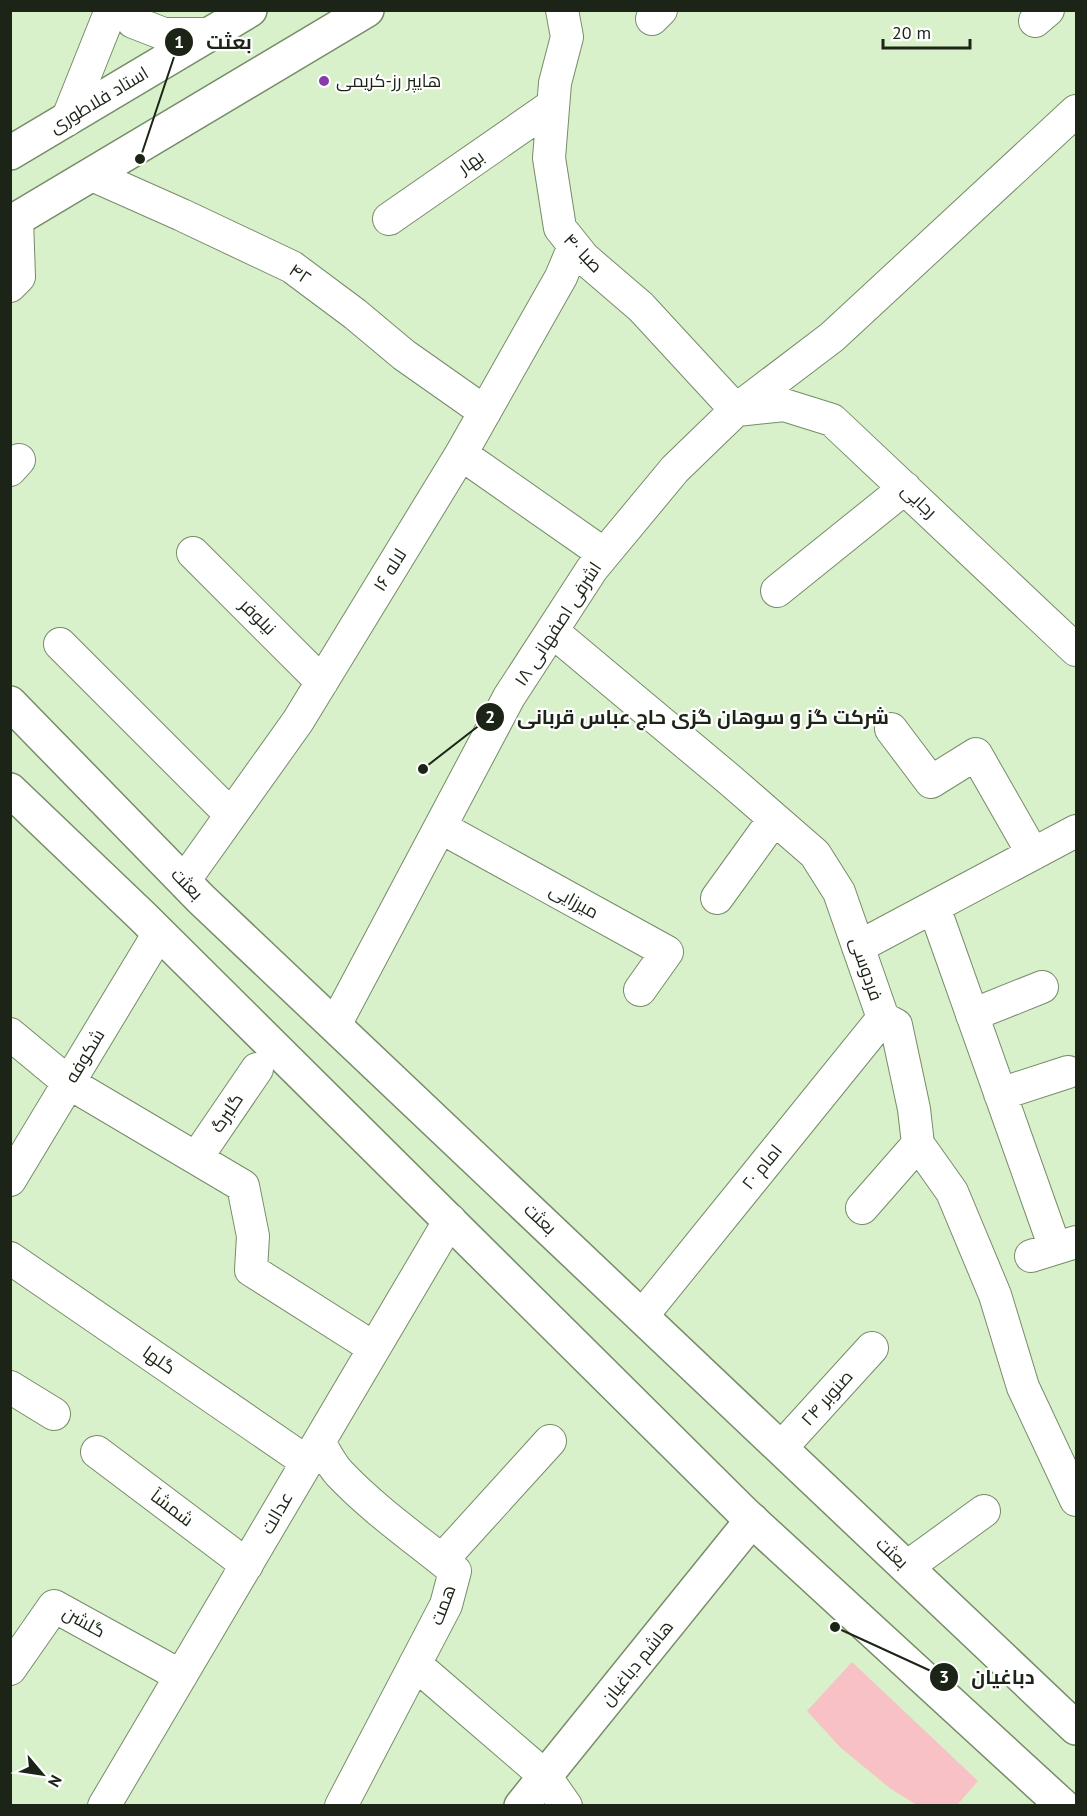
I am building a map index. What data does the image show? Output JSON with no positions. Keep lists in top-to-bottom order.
{
  "streets": {
    "main road": ["استاد فلاطوری", "بعثت", "هاشم دباغیان"],
    "street": [
      "بهار",
      "صبا ۴۰",
      "۴۲",
      "رجایی",
      "لاله ۱۶",
      "نیلوفر",
      "اشرفی اصفهانی ۱۸",
      "میرزایی",
      "فردوسی",
      "شکوفه",
      "گلبرگ",
      "امام ۲۰",
      "گلها",
      "صنوبر ۲۴",
      "شمشآ",
      "عدالت",
      "همت",
      "گلشن"
    ]
  },
  "crossings": [
    ["بهار", "صبا ۴۰"],
    ["صبا ۴۰", "رجایی"],
    ["صبا ۴۰", "لاله ۱۶"],
    ["صبا ۴۰", "اشرفی اصفهانی ۱۸"],
    ["۴۲", "لاله ۱۶"],
    ["رجایی", "اشرفی اصفهانی ۱۸"],
    ["لاله ۱۶", "نیلوفر"],
    ["لاله ۱۶", "بعثت"],
    ["اشرفی اصفهانی ۱۸", "بعثت"],
    ["اشرفی اصفهانی ۱۸", "میرزایی"],
    ["اشرفی اصفهانی ۱۸", "فردوسی"],
    ["بعثت", "امام ۲۰"],
    ["بعثت", "صنوبر ۲۴"],
    ["فردوسی", "امام ۲۰"],
    ["گلها", "عدالت"],
    ["گلها", "همت"],
    ["شمشآ", "عدالت"],
    ["عدالت", "همت"],
    ["عدالت", "گلشن"]
  ],
  "places": [
    "هایپر رز-کریمی",
    "بعثت",
    "شرکت گز و سوهان گزی حاج عباس قربانی",
    "دباغیان"
  ],
  "scale_bar": "20 m",
  "north": "bottom right"
}
